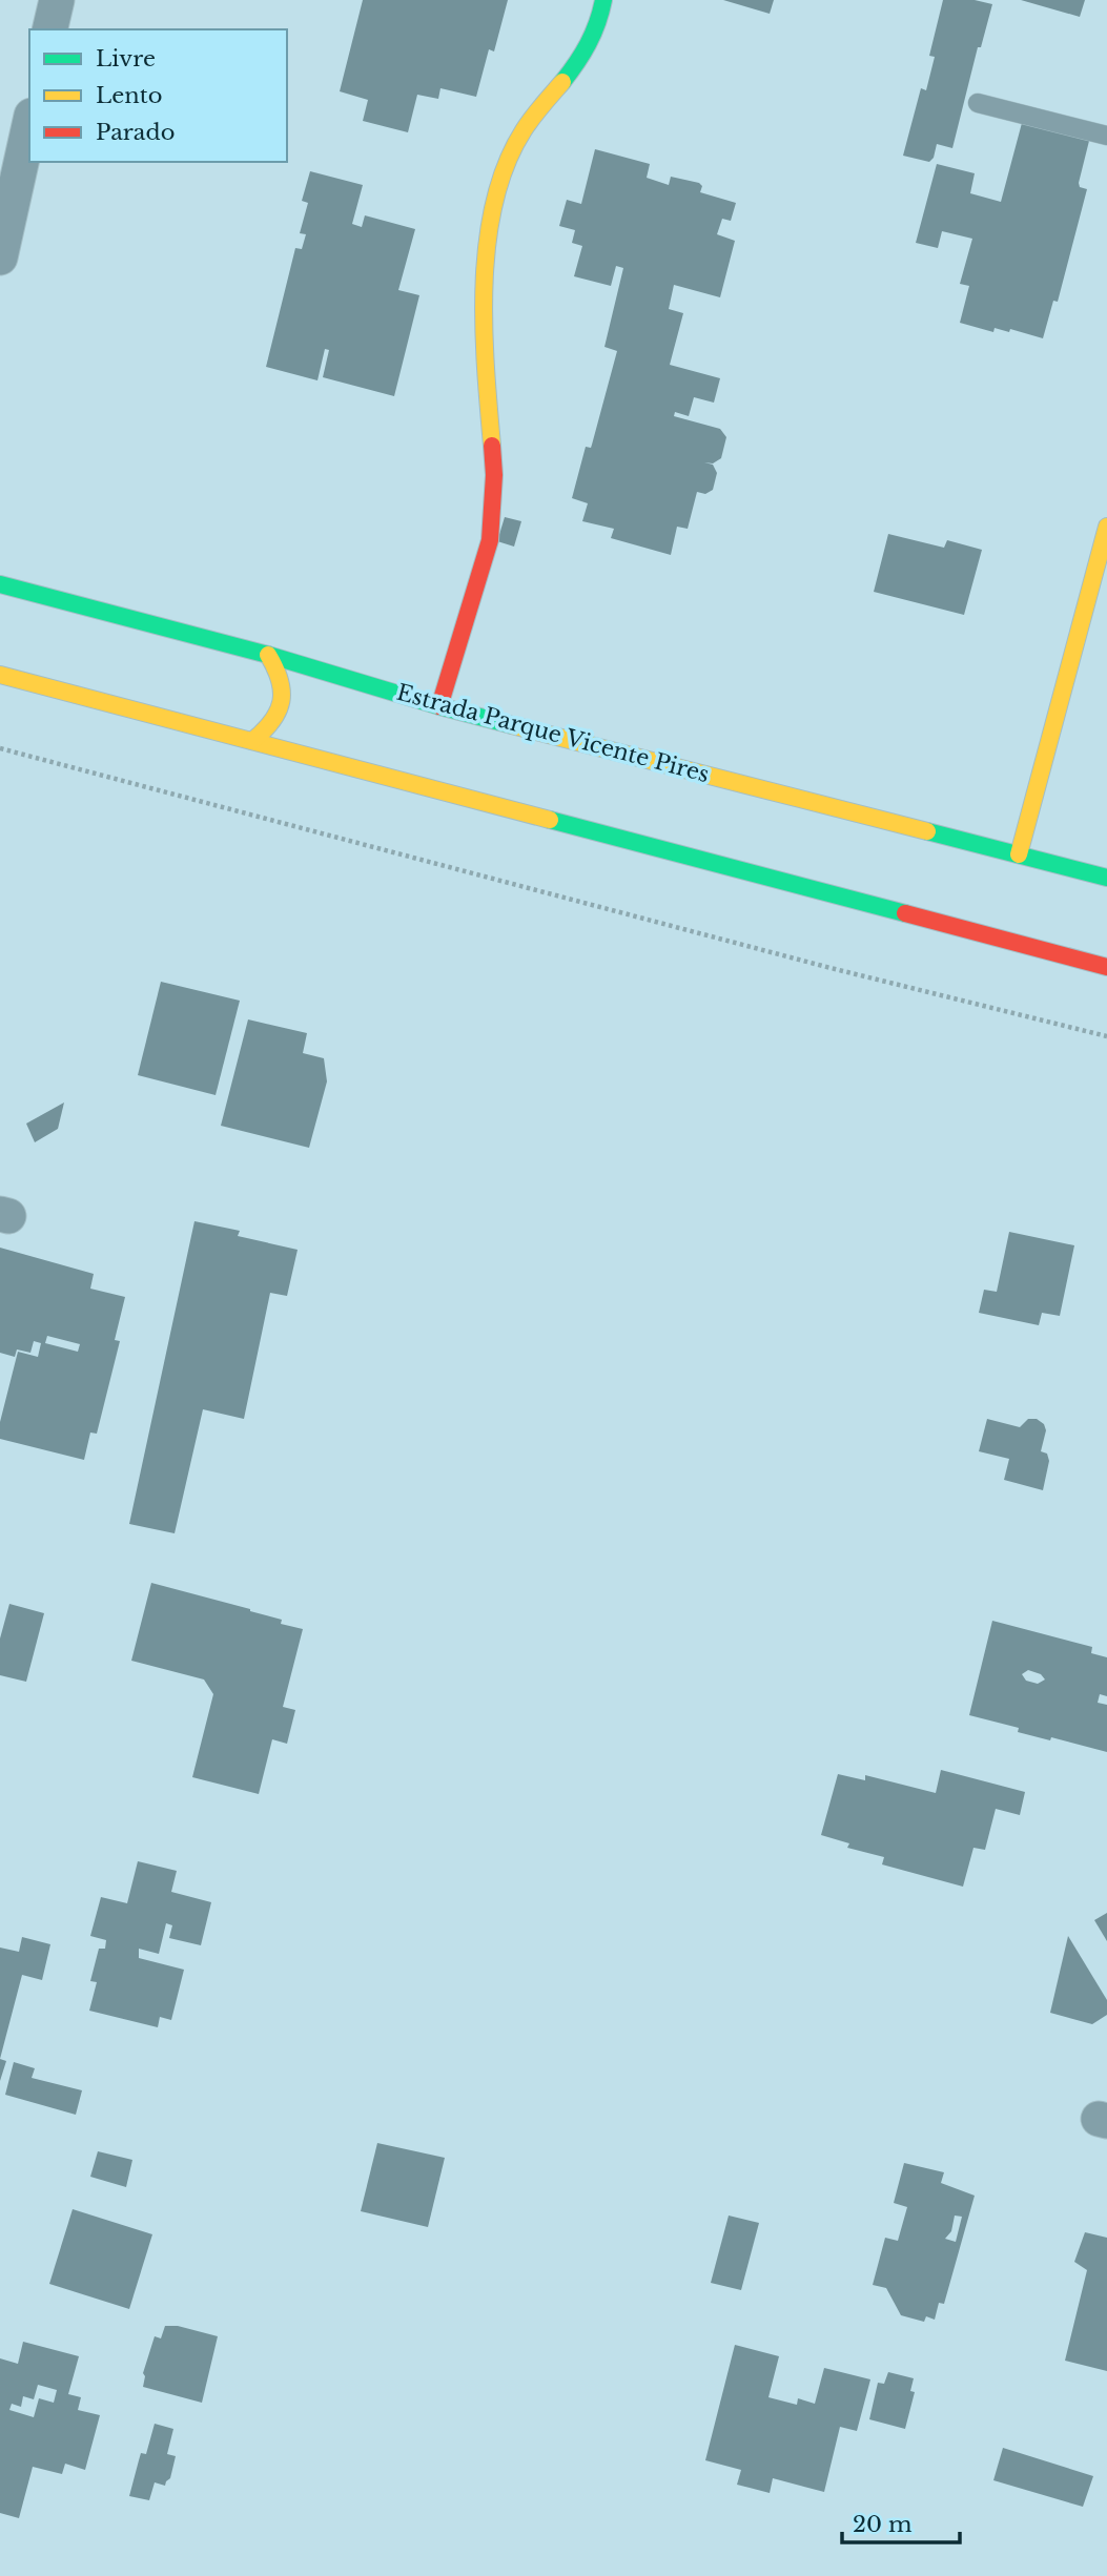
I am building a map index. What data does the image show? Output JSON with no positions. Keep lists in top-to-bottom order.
{
  "streets": {
    "main road": ["Estrada Parque Vicente Pires"]
  },
  "legend": ["Livre", "Lento", "Parado"],
  "scale_bar": "20 m"
}
